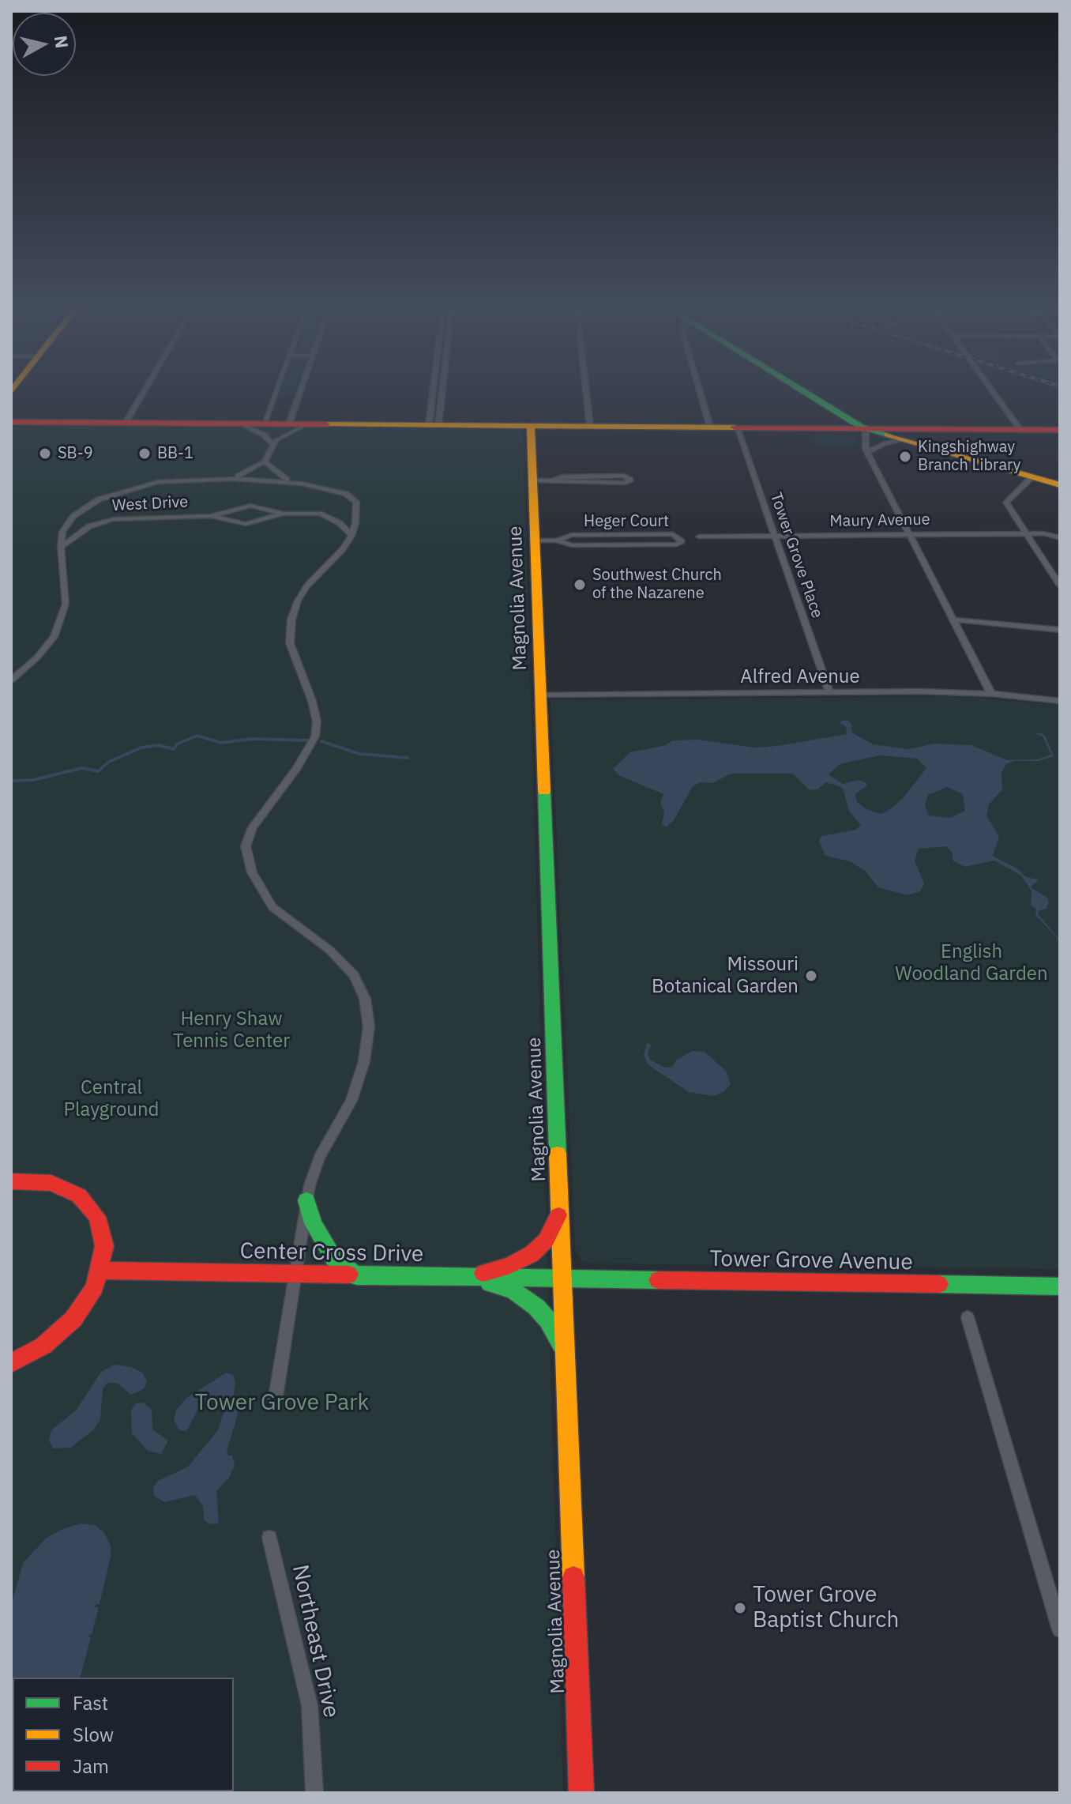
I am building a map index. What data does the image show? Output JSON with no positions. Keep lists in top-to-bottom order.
{
  "streets": {
    "street": [
      "West Drive",
      "Maury Avenue",
      "Heger Court",
      "Tower Grove Place",
      "Magnolia Avenue",
      "Alfred Avenue",
      "Center Cross Drive",
      "Tower Grove Avenue",
      "Northeast Drive"
    ]
  },
  "crossings": [
    ["Maury Avenue", "Tower Grove Place"],
    ["Heger Court", "Magnolia Avenue"],
    ["Tower Grove Place", "Alfred Avenue"],
    ["Magnolia Avenue", "Alfred Avenue"],
    ["Magnolia Avenue", "Center Cross Drive"],
    ["Magnolia Avenue", "Tower Grove Avenue"],
    ["Center Cross Drive", "Tower Grove Avenue"]
  ],
  "parks": [
    "English Woodland Garden",
    "Henry Shaw Tennis Center",
    "Central Playground",
    "Tower Grove Park"
  ],
  "places": [
    "SB-9",
    "BB-1",
    "Kingshighway Branch Library",
    "Southwest Church of the Nazarene",
    "Missouri Botanical Garden",
    "Tower Grove Baptist Church"
  ],
  "legend": ["Fast", "Slow", "Jam"],
  "north": "right"
}
